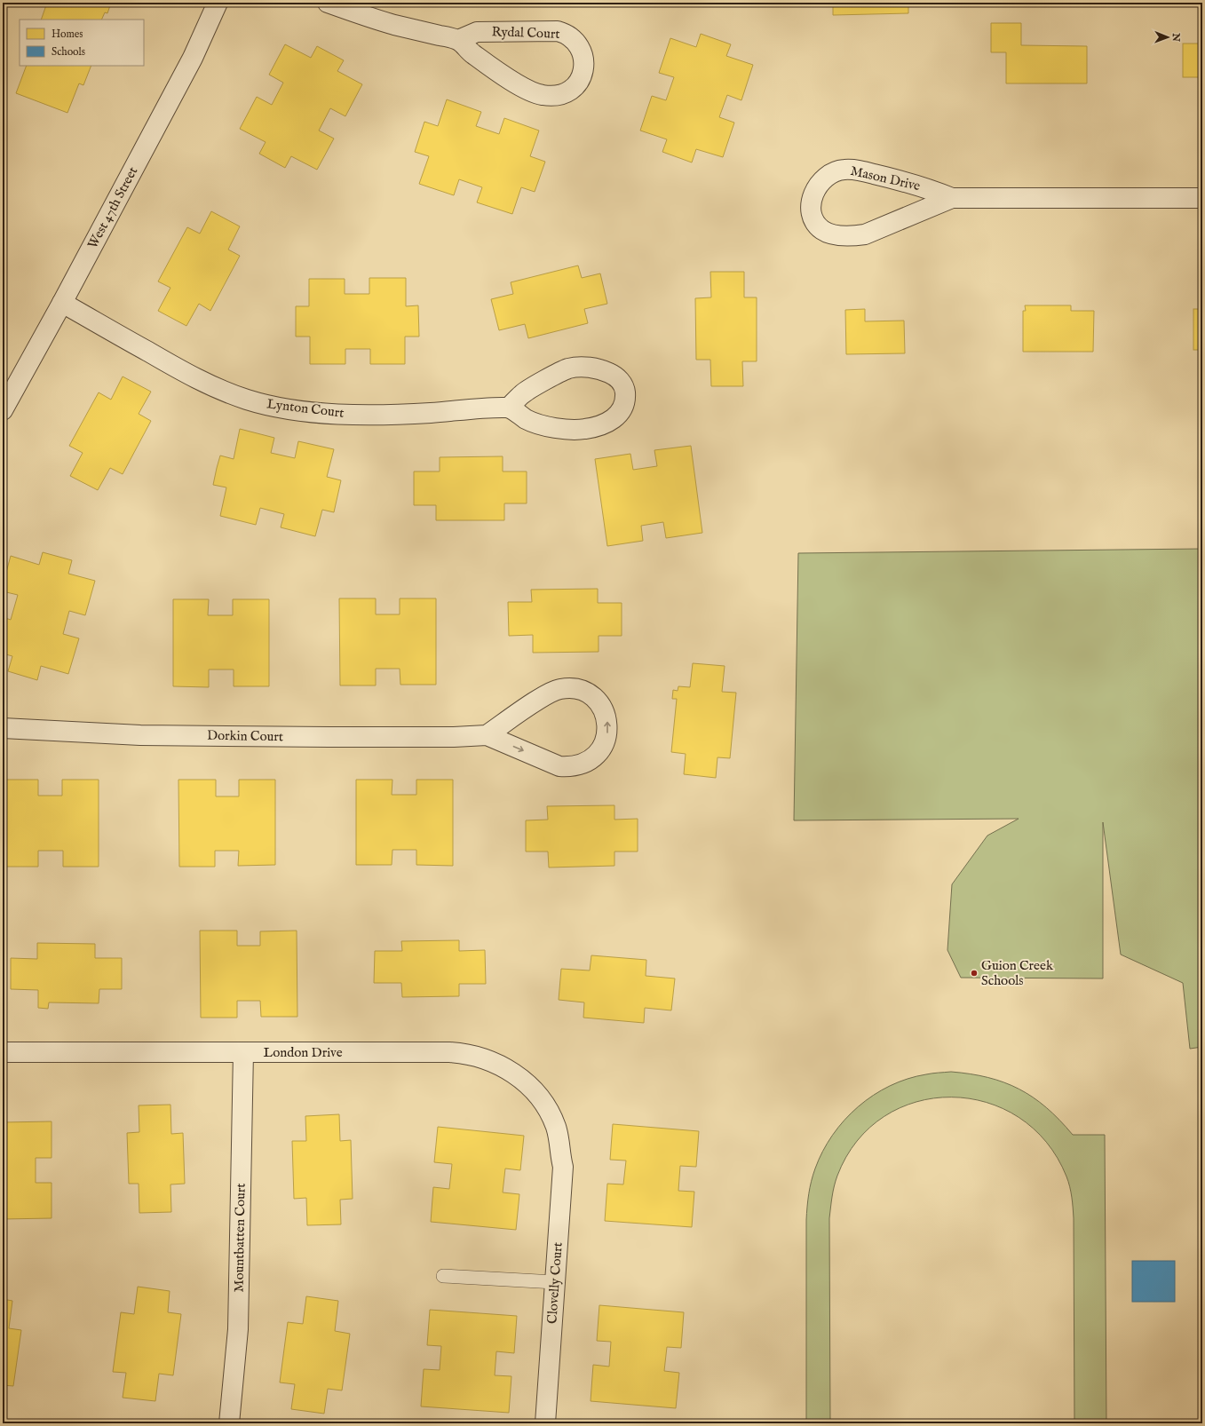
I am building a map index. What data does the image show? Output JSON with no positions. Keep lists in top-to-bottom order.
{
  "streets": {
    "street": [
      "Rydal Court",
      "Mason Drive",
      "West 47th Street",
      "Lynton Court",
      "Dorkin Court",
      "London Drive",
      "Mountbatten Court",
      "Clovelly Court"
    ]
  },
  "crossings": [
    ["West 47th Street", "Lynton Court"],
    ["London Drive", "Mountbatten Court"],
    ["London Drive", "Clovelly Court"]
  ],
  "places": ["Guion Creek Schools"],
  "legend": ["Homes", "Schools"],
  "north": "right"
}
